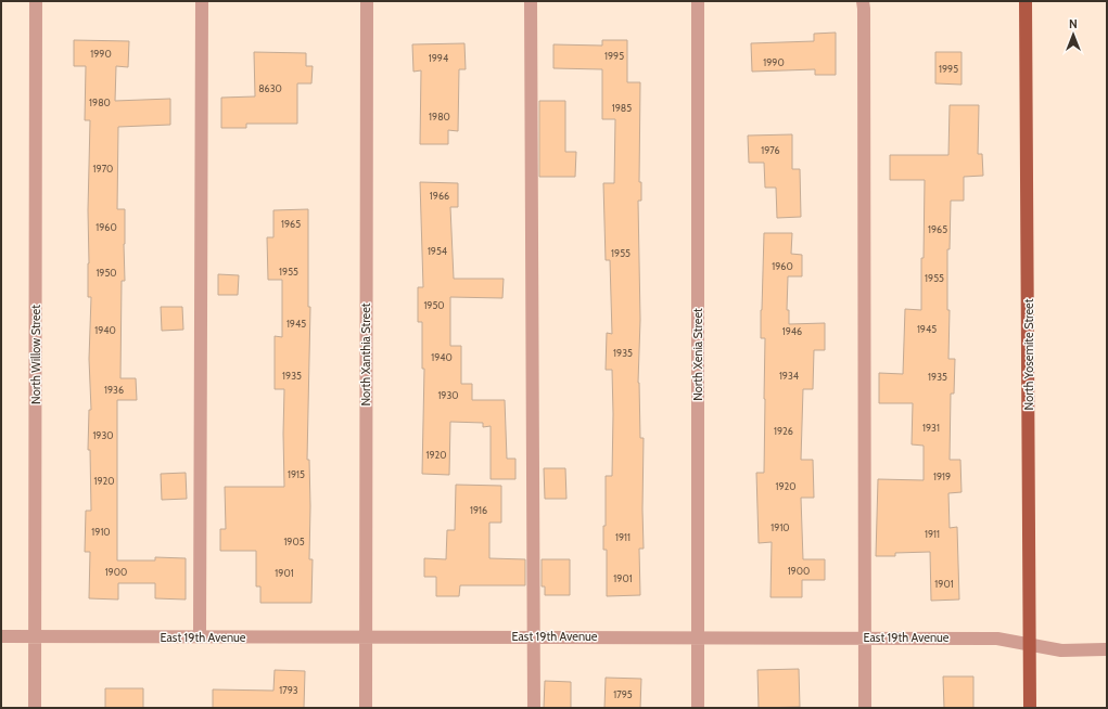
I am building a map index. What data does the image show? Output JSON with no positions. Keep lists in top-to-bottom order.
{
  "streets": {
    "main road": ["North Yosemite Street"],
    "street": [
      "North Willow Street",
      "North Xanthia Street",
      "North Xenia Street",
      "East 19th Avenue"
    ]
  },
  "crossings": [
    ["North Willow Street", "East 19th Avenue"],
    ["North Xanthia Street", "East 19th Avenue"],
    ["North Xenia Street", "East 19th Avenue"],
    ["North Yosemite Street", "East 19th Avenue"]
  ],
  "house_numbers": [
    "1990",
    "1995",
    "1994",
    "1990",
    "1995",
    "8630",
    "1980",
    "1985",
    "1980",
    "1976",
    "1970",
    "1966",
    "1965",
    "1960",
    "1965",
    "1954",
    "1955",
    "1960",
    "1955",
    "1950",
    "1955",
    "1950",
    "1945",
    "1945",
    "1940",
    "1946",
    "1935",
    "1940",
    "1935",
    "1934",
    "1935",
    "1936",
    "1930",
    "1931",
    "1926",
    "1930",
    "1920",
    "1915",
    "1919",
    "1920",
    "1920",
    "1916",
    "1910",
    "1910",
    "1911",
    "1911",
    "1905",
    "1900",
    "1900",
    "1901",
    "1901",
    "1901",
    "1793",
    "1795"
  ],
  "north": "top"
}
